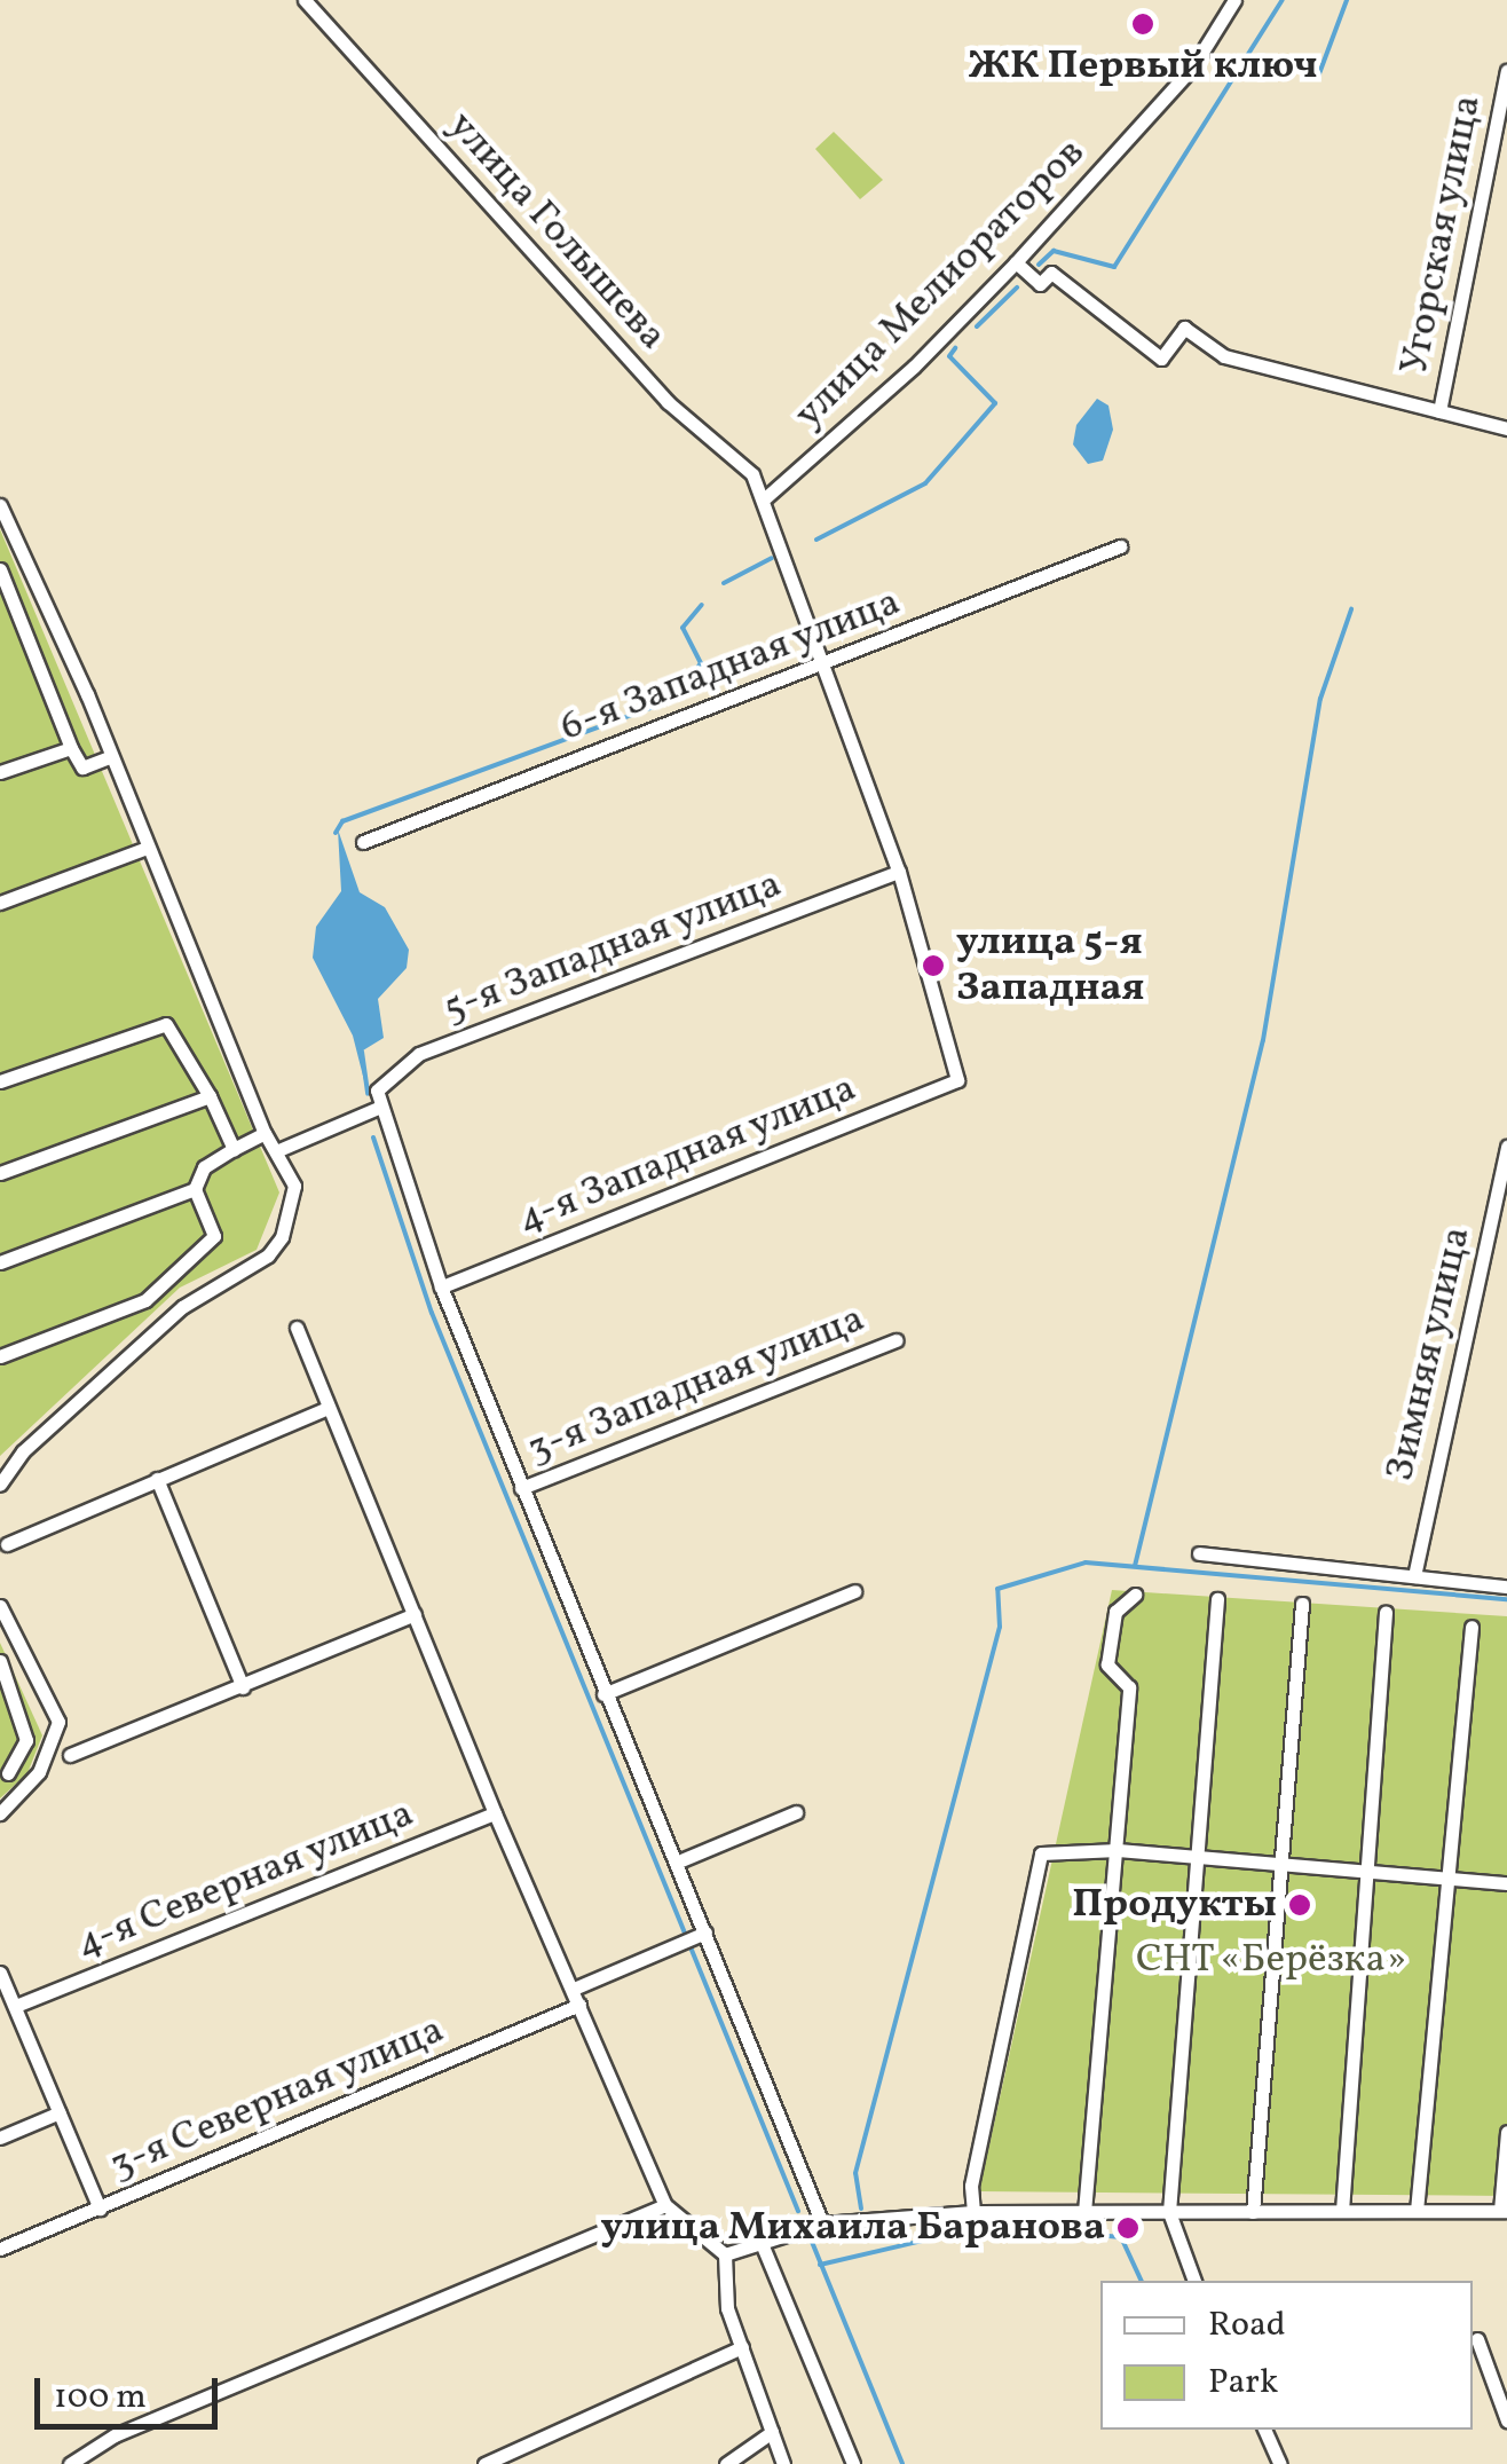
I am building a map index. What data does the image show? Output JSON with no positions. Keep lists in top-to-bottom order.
{
  "streets": {
    "street": [
      "улица Голышева",
      "Угорская улица",
      "улица Мелиораторов",
      "6-я Западная улица",
      "5-я Западная улица",
      "4-я Западная улица",
      "Зимняя улица",
      "3-я Западная улица",
      "4-я Северная улица",
      "3-я Северная улица"
    ]
  },
  "crossings": [
    ["улица Голышева", "улица Мелиораторов"],
    ["5-я Западная улица", "4-я Западная улица"]
  ],
  "parks": ["СНТ «Берёзка»"],
  "places": [
    "ЖК Первый ключ",
    "улица 5-я Западная",
    "Продукты",
    "улица Михаила Баранова"
  ],
  "legend": ["Road", "Park"],
  "scale_bar": "100 m"
}
